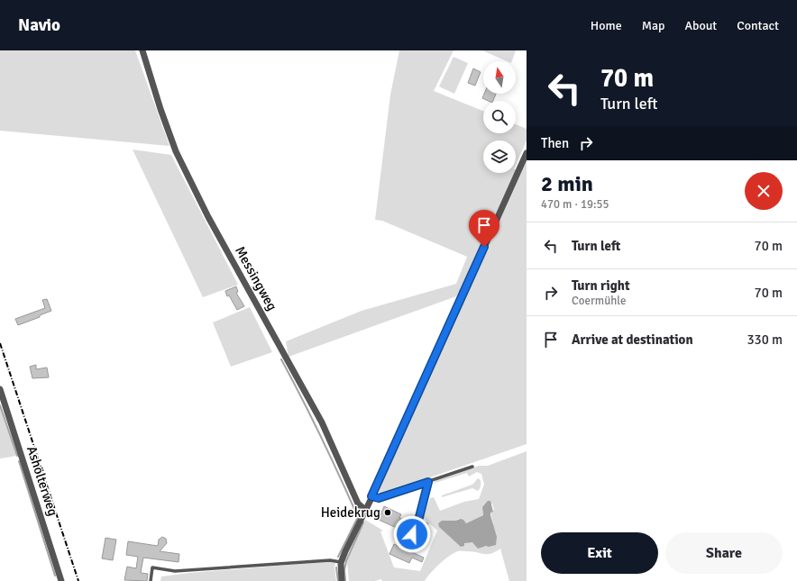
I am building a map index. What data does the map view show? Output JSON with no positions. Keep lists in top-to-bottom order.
{
  "streets": {
    "street": ["Messingweg", "Ashölterweg"]
  },
  "places": ["Heidekrug"],
  "north": "top",
  "page": {
    "header": "Navio",
    "nav": [
      "Home",
      "Map",
      "About",
      "Contact"
    ],
    "turn": ["70 m", "Turn left"],
    "then": "Then",
    "heading": ["2 min", "470 m · 19:55"],
    "list": [
      {
        "name": "Turn left",
        "value": "70 m"
      },
      {
        "name": "Turn right",
        "note": "Coermühle",
        "value": "70 m"
      },
      {
        "name": "Arrive at destination",
        "value": "330 m"
      }
    ],
    "buttons": ["Exit", "Share"]
  }
}
